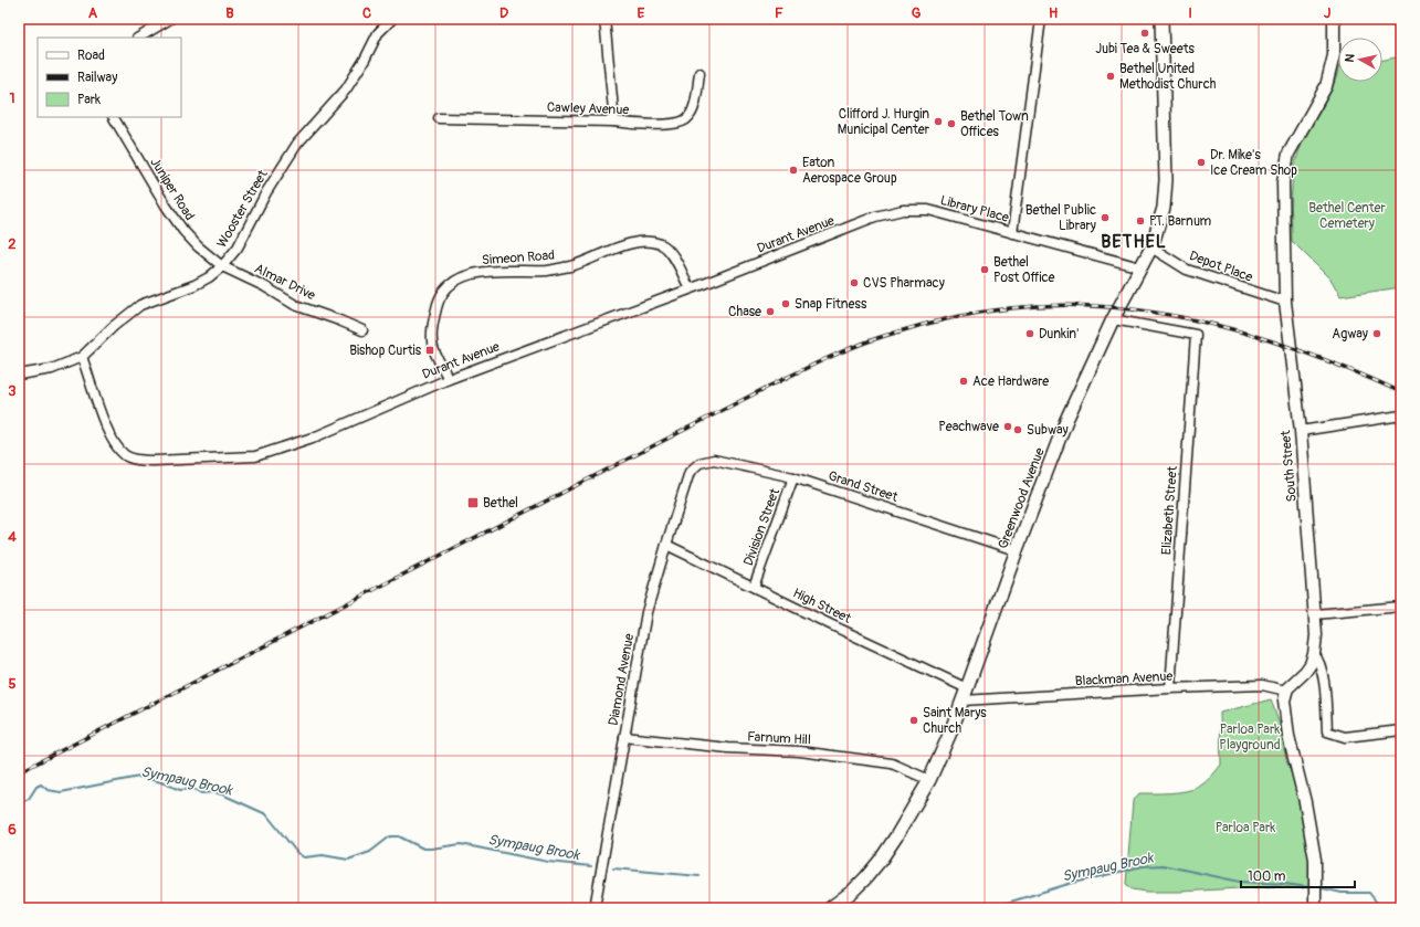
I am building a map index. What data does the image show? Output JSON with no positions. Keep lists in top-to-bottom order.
{
  "streets": {
    "main road": ["Greenwood Avenue"],
    "street": [
      "Cawley Avenue",
      "Juniper Road",
      "Wooster Street",
      "Library Place",
      "Durant Avenue",
      "Simeon Road",
      "Depot Place",
      "Almar Drive",
      "South Street",
      "Grand Street",
      "Elizabeth Street",
      "Division Street",
      "High Street",
      "Blackman Avenue",
      "Diamond Avenue",
      "Farnum Hill"
    ]
  },
  "crossings": [
    ["Juniper Road", "Wooster Street"],
    ["Juniper Road", "Almar Drive"],
    ["Wooster Street", "Durant Avenue"],
    ["Wooster Street", "Almar Drive"],
    ["Library Place", "Durant Avenue"],
    ["Library Place", "Greenwood Avenue"],
    ["Durant Avenue", "Simeon Road"],
    ["Depot Place", "South Street"],
    ["Depot Place", "Greenwood Avenue"],
    ["South Street", "Blackman Avenue"],
    ["Grand Street", "Greenwood Avenue"],
    ["Grand Street", "Division Street"],
    ["Grand Street", "Diamond Avenue"],
    ["Greenwood Avenue", "Elizabeth Street"],
    ["Greenwood Avenue", "High Street"],
    ["Greenwood Avenue", "Blackman Avenue"],
    ["Greenwood Avenue", "Farnum Hill"],
    ["Elizabeth Street", "Blackman Avenue"],
    ["Division Street", "High Street"],
    ["High Street", "Blackman Avenue"],
    ["High Street", "Diamond Avenue"],
    ["Diamond Avenue", "Farnum Hill"]
  ],
  "districts": ["BETHEL"],
  "water": ["Sympaug Brook"],
  "parks": ["Bethel Center Cemetery", "Parloa Park Playground", "Parloa Park"],
  "places": {
    "other": [
      "Jubi Tea & Sweets",
      "Bethel United Methodist Church",
      "Clifford J. Hurgin Municipal Center",
      "Bethel Town Offices",
      "Dr. Mike's Ice Cream Shop",
      "Eaton Aerospace Group",
      "Bethel Public Library",
      "P.T. Barnum",
      "Bethel Post Office",
      "CVS Pharmacy",
      "Snap Fitness",
      "Chase",
      "Dunkin'",
      "Agway",
      "Ace Hardware",
      "Peachwave",
      "Subway",
      "Saint Marys Church"
    ],
    "transit": ["Bishop Curtis", "Bethel"]
  },
  "legend": ["Road", "Railway", "Park"],
  "scale_bar": "100 m",
  "north": "left",
  "grid": {
    "columns": [
      "A",
      "B",
      "C",
      "D",
      "E",
      "F",
      "G",
      "H",
      "I",
      "J"
    ],
    "rows": [
      "1",
      "2",
      "3",
      "4",
      "5",
      "6"
    ]
  }
}
